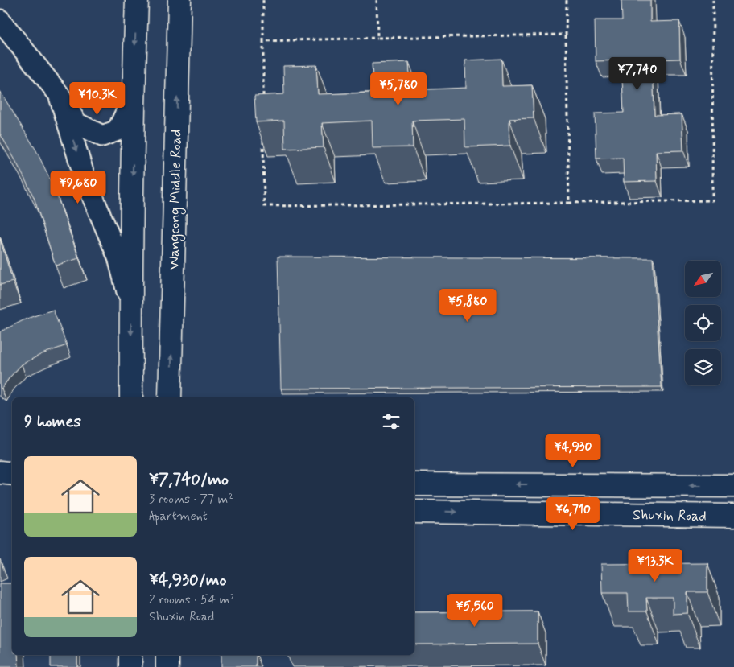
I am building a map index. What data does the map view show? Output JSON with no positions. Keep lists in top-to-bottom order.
{
  "streets": {
    "main road": ["Wangcong Middle Road", "Shuxin Road"]
  },
  "north": "bottom left",
  "page": {
    "price": [
      "¥7,740",
      "¥5,780",
      "¥10.3K",
      "¥9,680",
      "¥5,880",
      "¥4,930",
      "¥6,710",
      "¥13.3K",
      "¥5,560"
    ],
    "heading": "9 homes",
    "list": [
      {
        "name": "¥7,740/mo",
        "note": "3 rooms · 77 m² · Apartment"
      },
      {
        "name": "¥4,930/mo",
        "note": "2 rooms · 54 m² · Shuxin Road"
      }
    ]
  }
}
